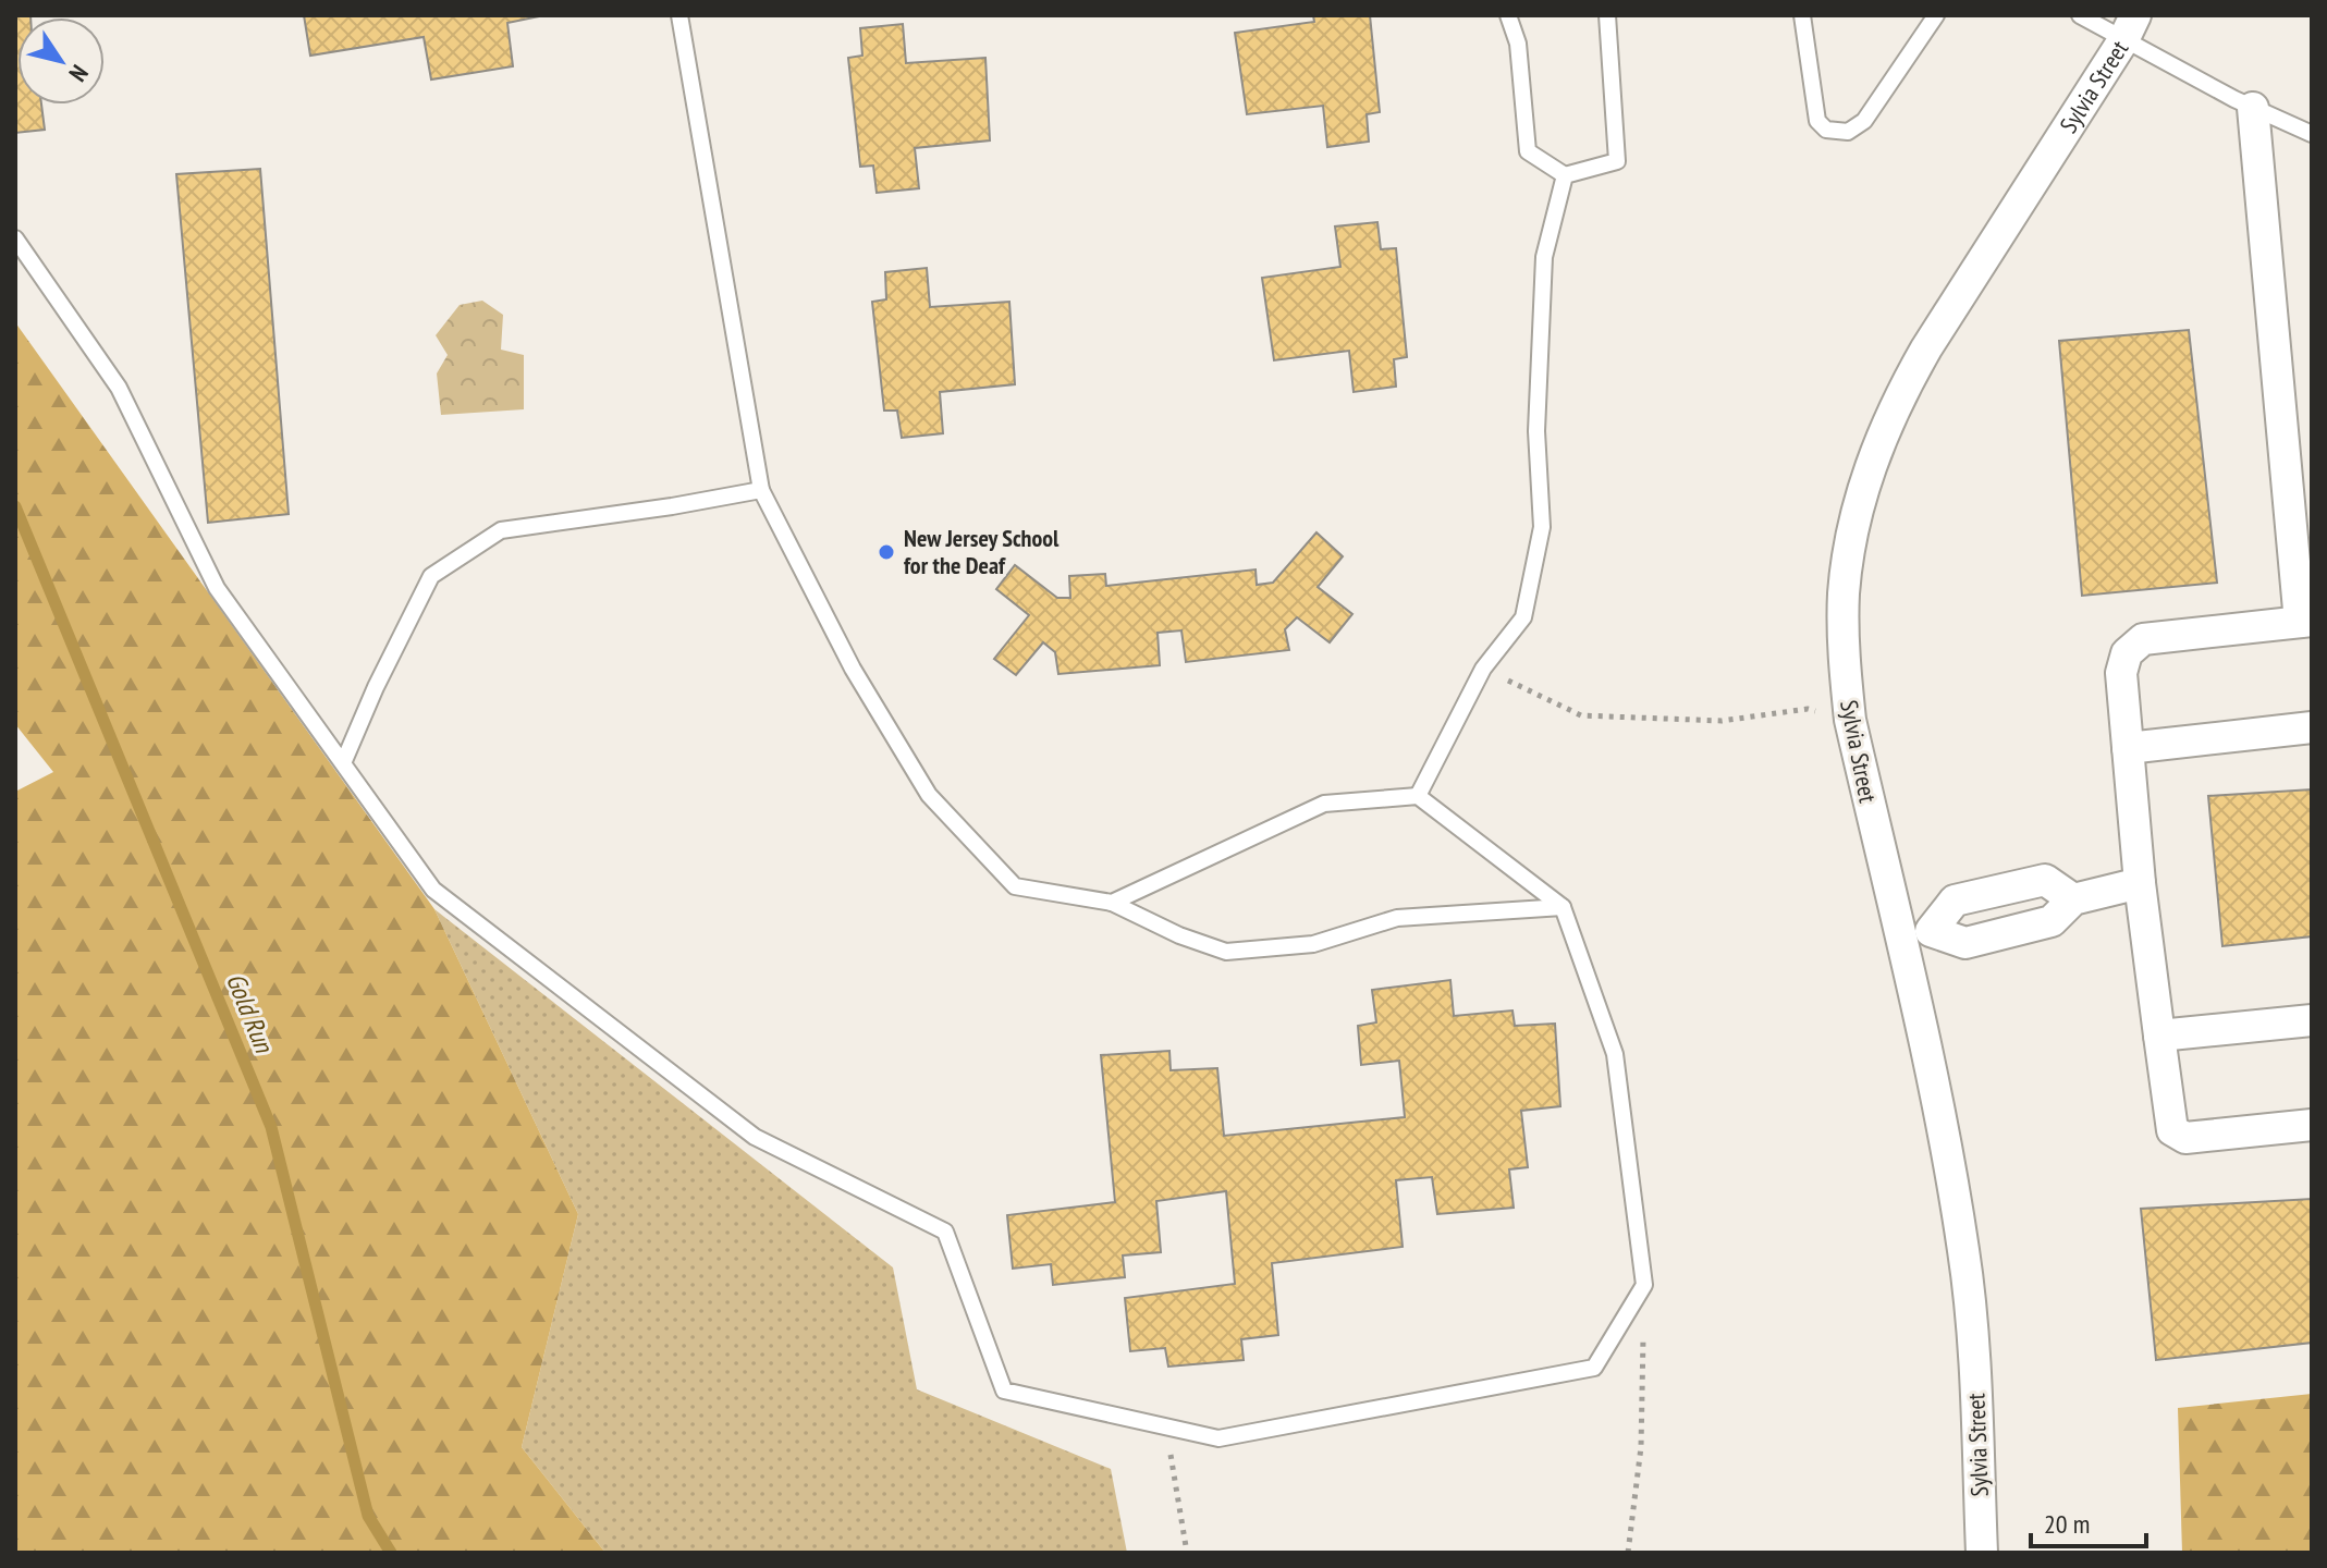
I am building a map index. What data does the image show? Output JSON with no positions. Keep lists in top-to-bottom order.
{
  "streets": {
    "street": ["Sylvia Street"]
  },
  "water": ["Gold Run"],
  "places": ["New Jersey School for the Deaf"],
  "scale_bar": "20 m",
  "north": "bottom right"
}
